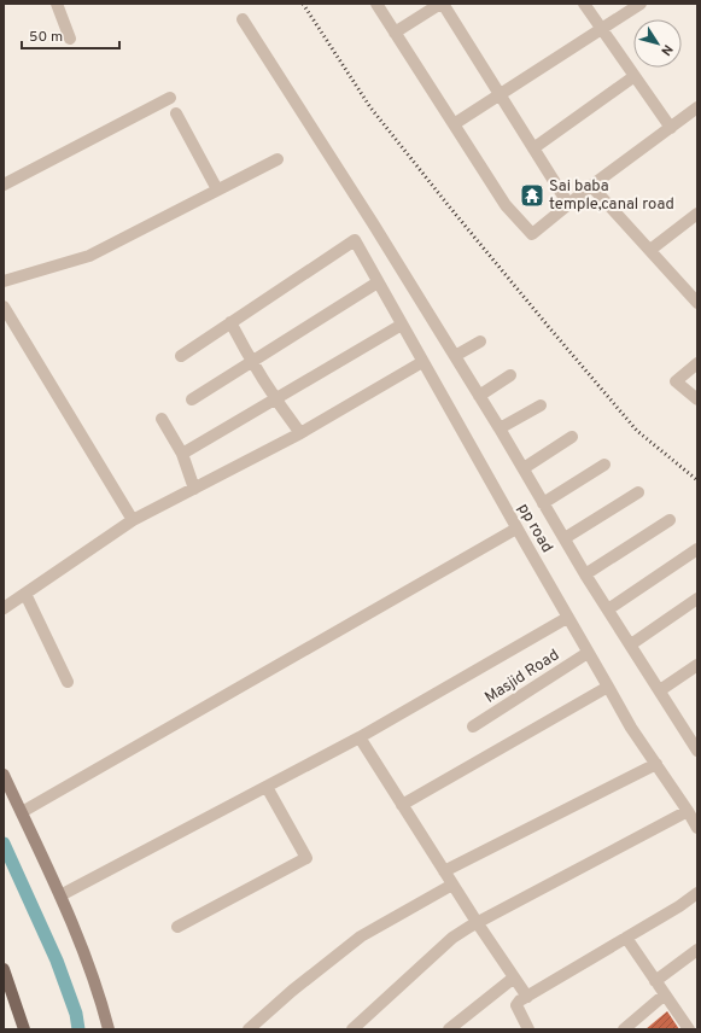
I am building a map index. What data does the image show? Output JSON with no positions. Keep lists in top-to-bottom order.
{
  "streets": {
    "street": ["pp road", "Masjid Road"]
  },
  "crossings": [
    ["pp road", "Masjid Road"]
  ],
  "places": {
    "temple": ["Sai baba temple,canal road"]
  },
  "scale_bar": "50 m",
  "north": "bottom right"
}
